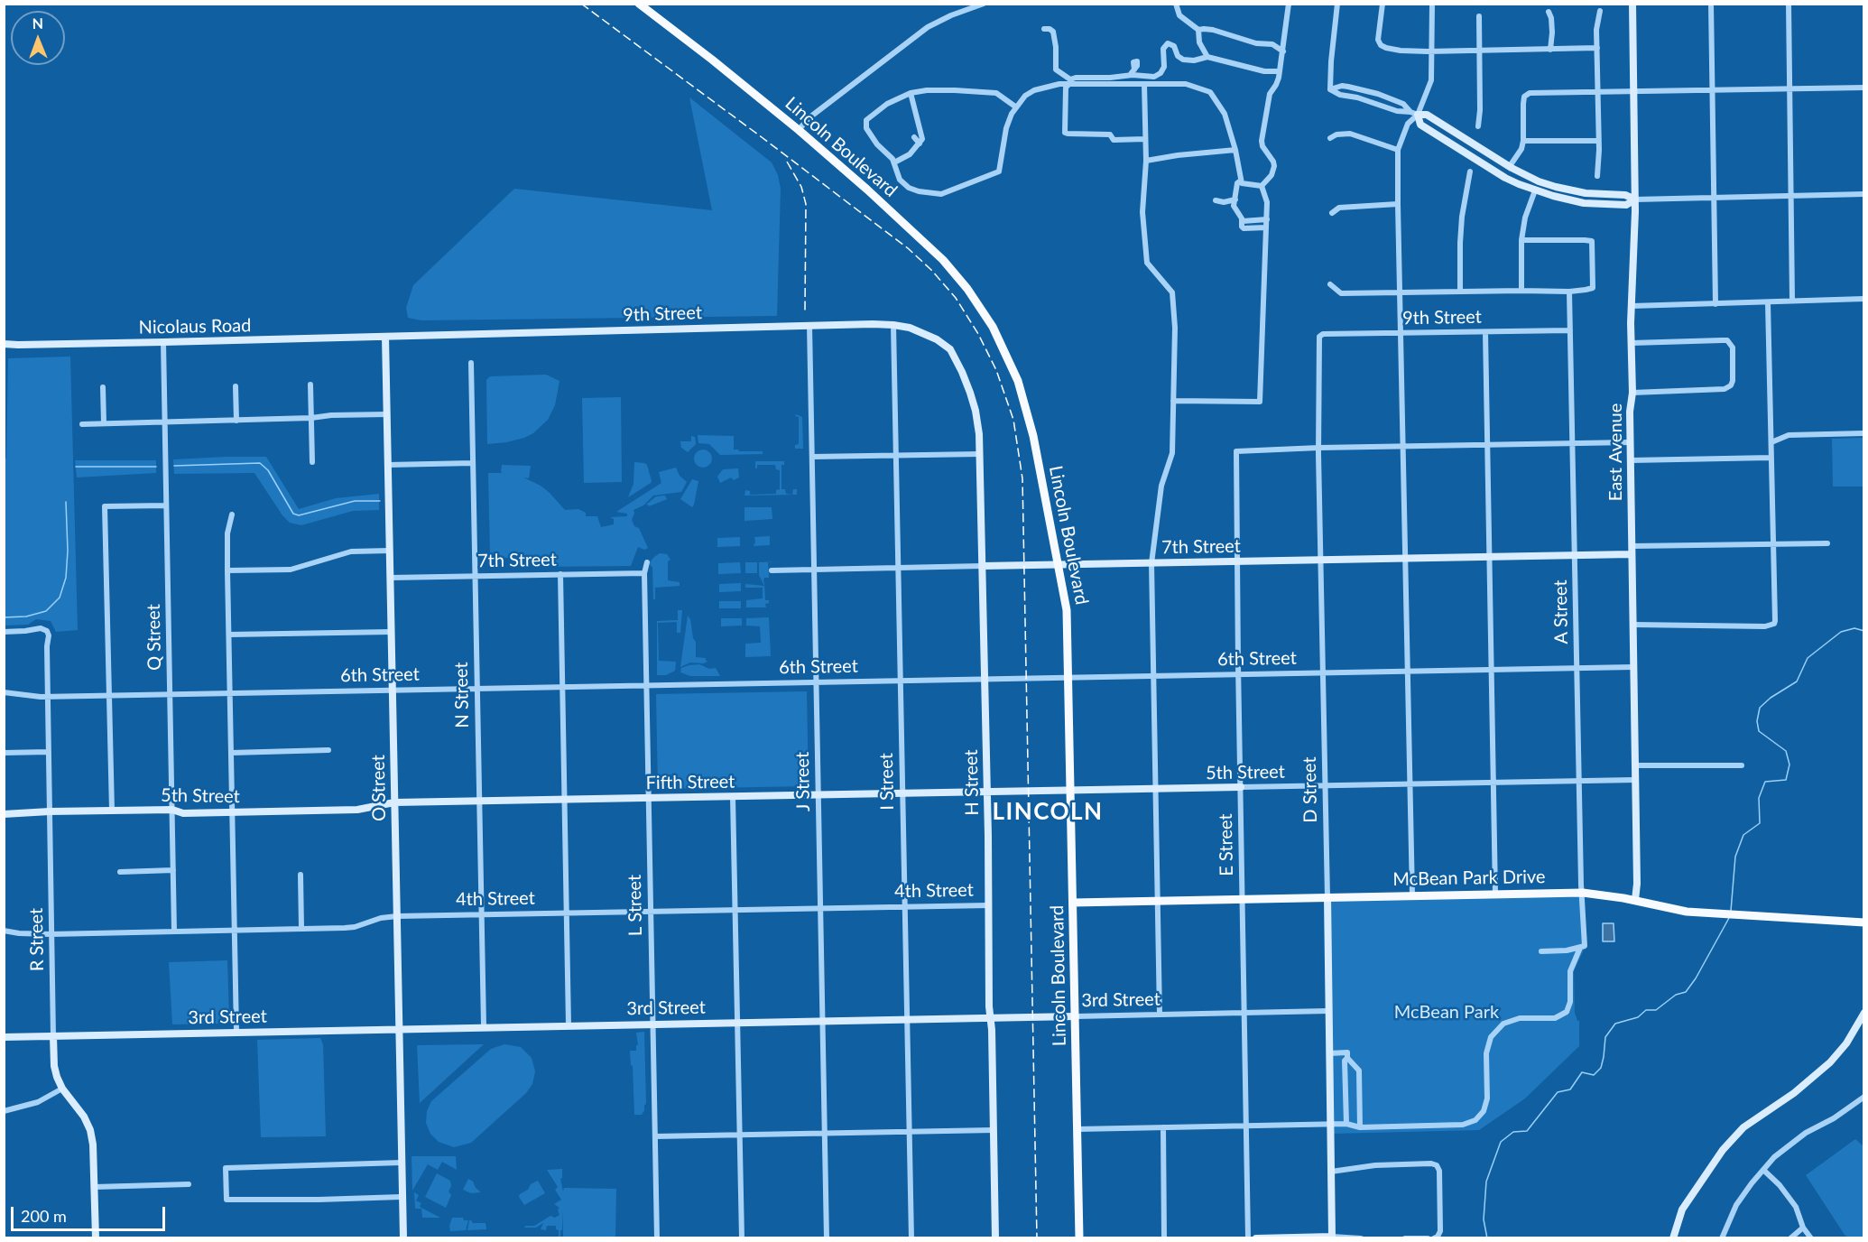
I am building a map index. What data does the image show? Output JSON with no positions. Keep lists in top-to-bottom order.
{
  "streets": {
    "main road": ["Lincoln Boulevard", "McBean Park Drive"],
    "street": [
      "9th Street",
      "Nicolaus Road",
      "East Avenue",
      "7th Street",
      "A Street",
      "Q Street",
      "6th Street",
      "N Street",
      "5th Street",
      "J Street",
      "I Street",
      "Fifth Street",
      "H Street",
      "O Street",
      "D Street",
      "E Street",
      "4th Street",
      "L Street",
      "R Street",
      "3rd Street"
    ]
  },
  "crossings": [
    ["Lincoln Boulevard", "7th Street"],
    ["Lincoln Boulevard", "6th Street"],
    ["Lincoln Boulevard", "5th Street"],
    ["Lincoln Boulevard", "McBean Park Drive"],
    ["Lincoln Boulevard", "3rd Street"],
    ["9th Street", "Nicolaus Road"],
    ["9th Street", "A Street"],
    ["9th Street", "J Street"],
    ["9th Street", "I Street"],
    ["9th Street", "H Street"],
    ["9th Street", "O Street"],
    ["9th Street", "D Street"],
    ["Nicolaus Road", "Q Street"],
    ["Nicolaus Road", "O Street"],
    ["East Avenue", "7th Street"],
    ["East Avenue", "6th Street"],
    ["East Avenue", "5th Street"],
    ["East Avenue", "McBean Park Drive"],
    ["7th Street", "A Street"],
    ["7th Street", "N Street"],
    ["7th Street", "J Street"],
    ["7th Street", "I Street"],
    ["7th Street", "H Street"],
    ["7th Street", "O Street"],
    ["7th Street", "D Street"],
    ["7th Street", "E Street"],
    ["7th Street", "L Street"],
    ["A Street", "6th Street"],
    ["A Street", "5th Street"],
    ["A Street", "McBean Park Drive"],
    ["Q Street", "6th Street"],
    ["Q Street", "5th Street"],
    ["Q Street", "4th Street"],
    ["6th Street", "N Street"],
    ["6th Street", "J Street"],
    ["6th Street", "I Street"],
    ["6th Street", "H Street"],
    ["6th Street", "O Street"],
    ["6th Street", "D Street"],
    ["6th Street", "E Street"],
    ["6th Street", "L Street"],
    ["6th Street", "R Street"],
    ["N Street", "Fifth Street"],
    ["N Street", "4th Street"],
    ["N Street", "3rd Street"],
    ["5th Street", "Fifth Street"],
    ["5th Street", "H Street"],
    ["5th Street", "O Street"],
    ["5th Street", "D Street"],
    ["5th Street", "E Street"],
    ["5th Street", "R Street"],
    ["J Street", "Fifth Street"],
    ["J Street", "4th Street"],
    ["J Street", "3rd Street"],
    ["I Street", "Fifth Street"],
    ["I Street", "4th Street"],
    ["I Street", "3rd Street"],
    ["Fifth Street", "H Street"],
    ["Fifth Street", "O Street"],
    ["Fifth Street", "L Street"],
    ["H Street", "4th Street"],
    ["H Street", "3rd Street"],
    ["O Street", "4th Street"],
    ["O Street", "3rd Street"],
    ["D Street", "E Street"],
    ["D Street", "McBean Park Drive"],
    ["D Street", "3rd Street"],
    ["E Street", "McBean Park Drive"],
    ["E Street", "3rd Street"],
    ["4th Street", "L Street"],
    ["4th Street", "R Street"],
    ["L Street", "3rd Street"],
    ["R Street", "3rd Street"]
  ],
  "districts": ["LINCOLN"],
  "parks": ["McBean Park"],
  "scale_bar": "200 m",
  "north": "top"
}
